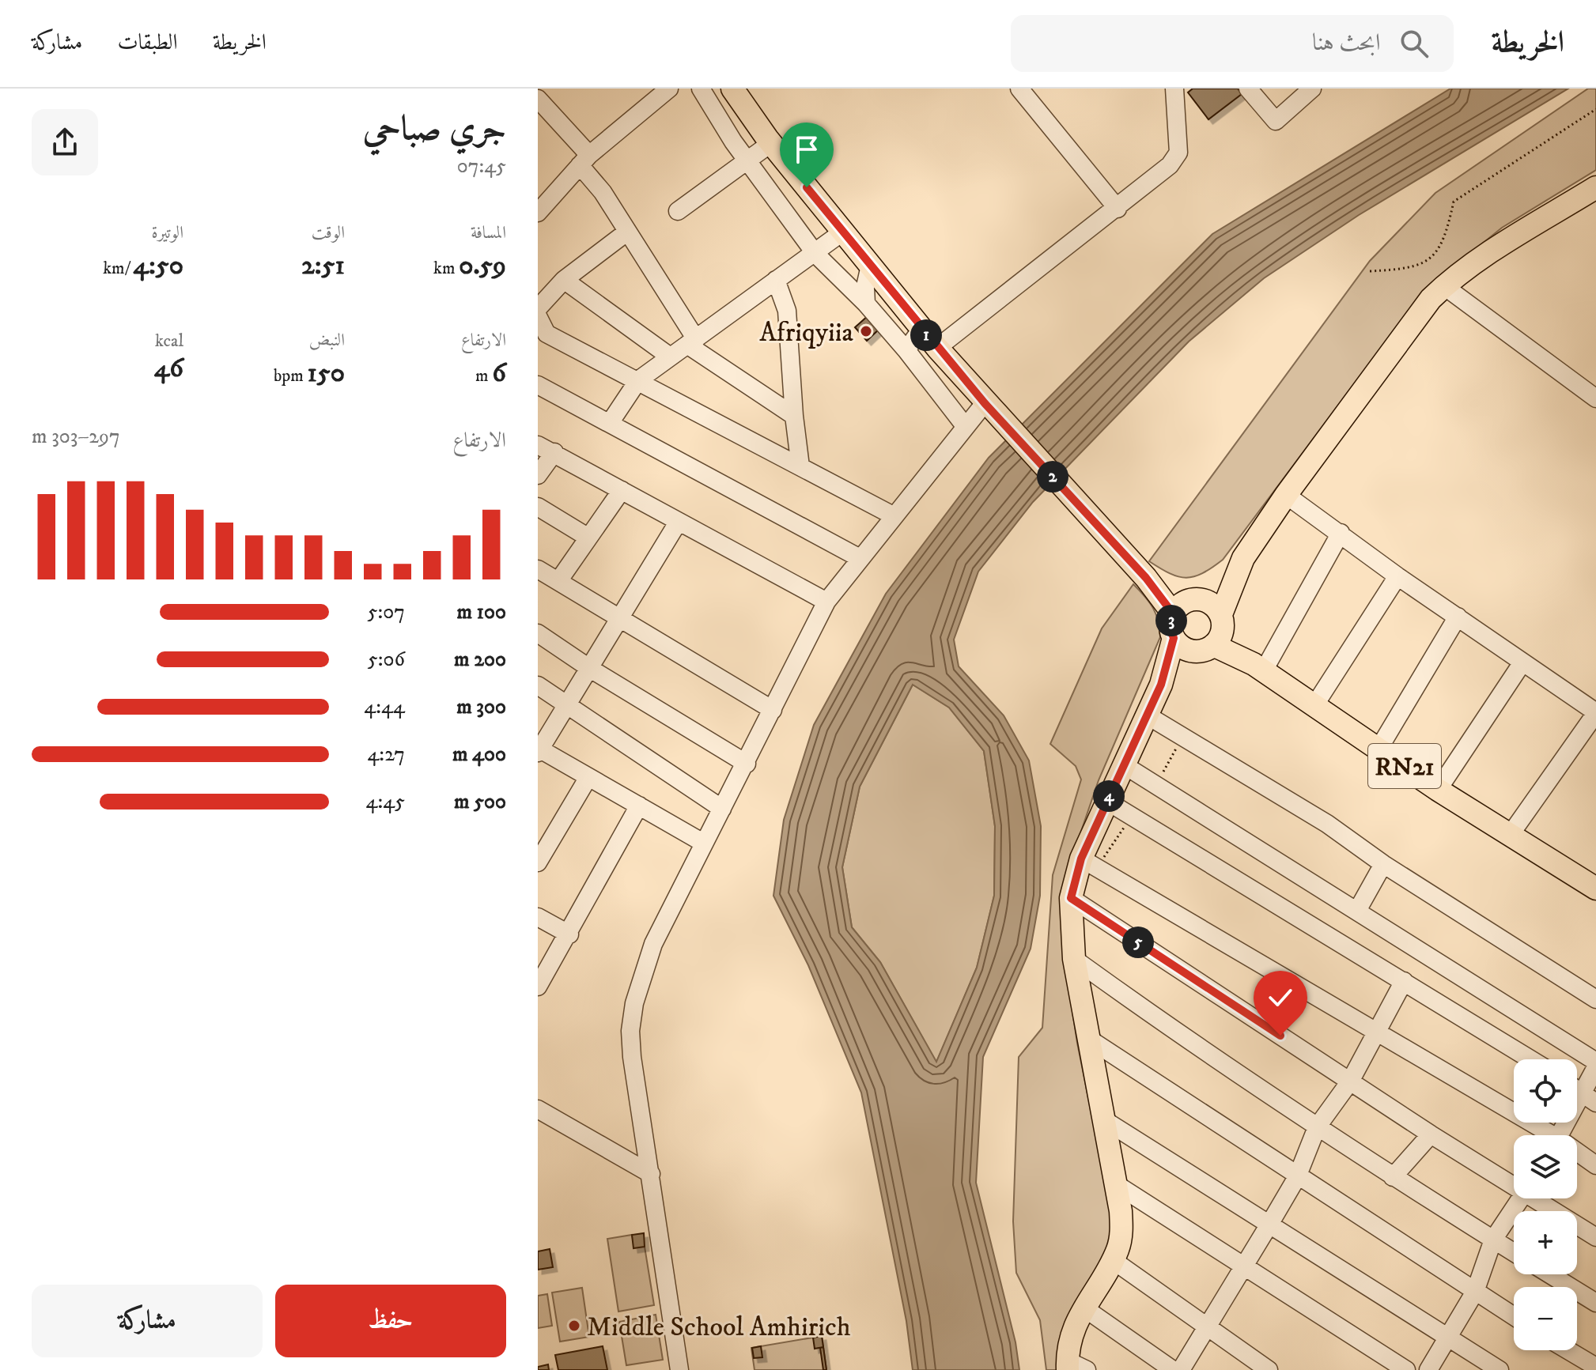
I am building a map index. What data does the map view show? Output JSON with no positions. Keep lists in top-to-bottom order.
{
  "streets": {
    "main road": ["RN21"]
  },
  "places": ["Afriqyiia", "Middle School Amhirich"],
  "page": {
    "header": "الخريطة",
    "search": "ابحث هنا",
    "nav": ["الخريطة", "الطبقات", "مشاركة"],
    "heading": ["جري صباحي", "07:45"],
    "stats": [
      ["المسافة", "0.59 km"],
      ["الوقت", "2:51"],
      ["الوتيرة", "4:50 /km"],
      ["الارتفاع", "6 m"],
      ["النبض", "150 bpm"],
      ["kcal", "46"]
    ],
    "pins": [
      "1",
      "2",
      "3",
      "4",
      "5"
    ],
    "chart": ["الارتفاع", "297–303 m"],
    "list": [
      {
        "name": "100 m",
        "note": "5:07"
      },
      {
        "name": "200 m",
        "note": "5:06"
      },
      {
        "name": "300 m",
        "note": "4:44"
      },
      {
        "name": "400 m",
        "note": "4:27"
      },
      {
        "name": "500 m",
        "note": "4:45"
      }
    ],
    "map_buttons": ["+", "−"],
    "buttons": ["حفظ", "مشاركة"]
  }
}
